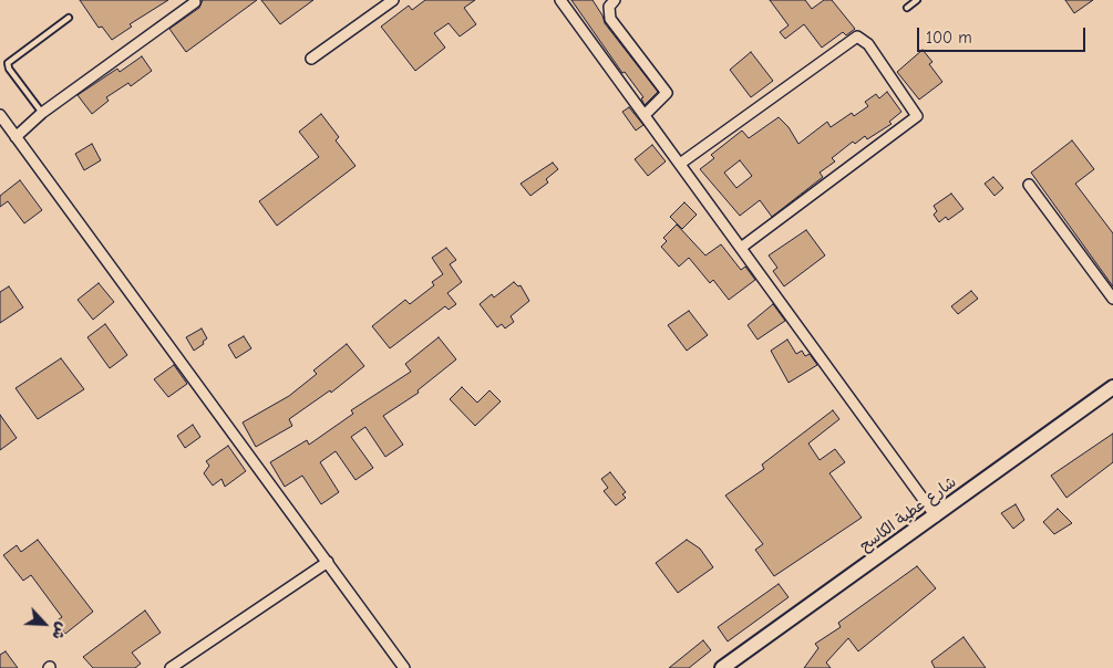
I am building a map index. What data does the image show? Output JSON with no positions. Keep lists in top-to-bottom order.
{
  "streets": {
    "street": ["شارع عطية الكاسح"]
  },
  "scale_bar": "100 m",
  "north": "bottom right"
}
